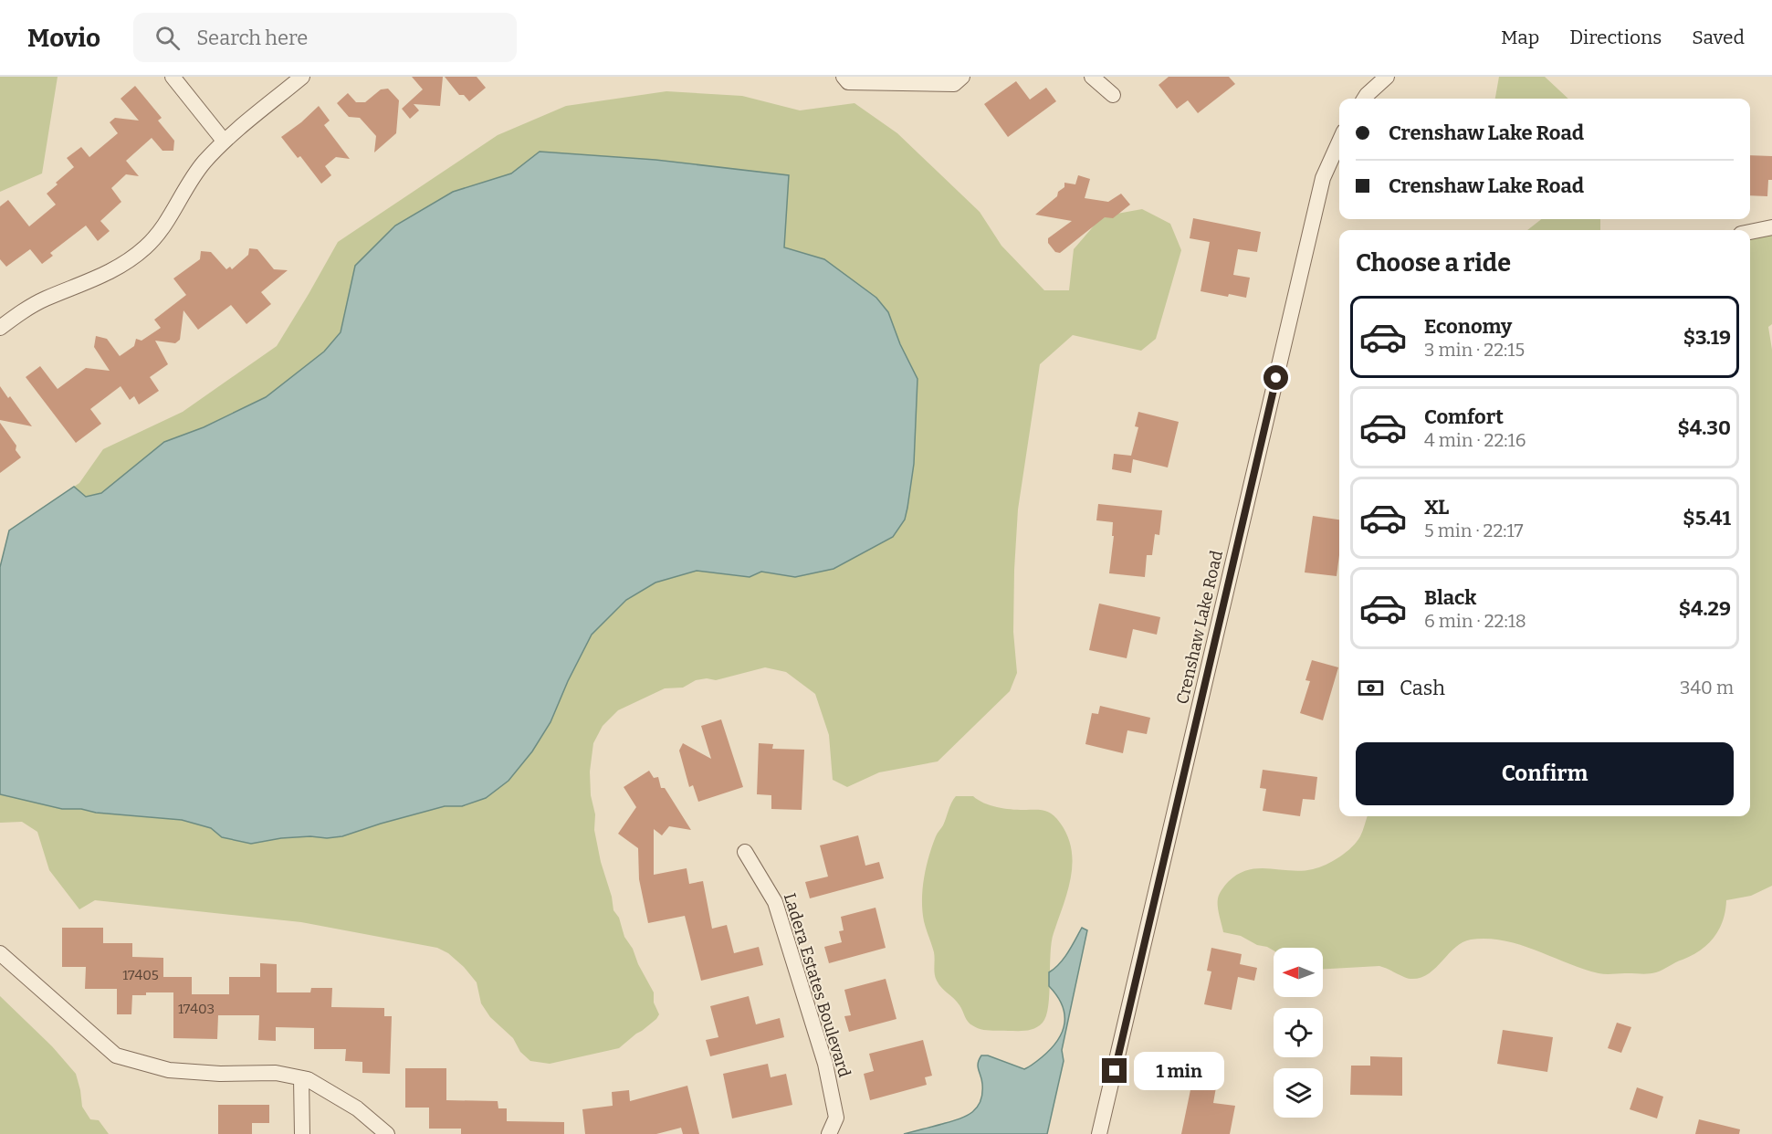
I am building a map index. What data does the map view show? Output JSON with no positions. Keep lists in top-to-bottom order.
{
  "streets": {
    "street": ["Crenshaw Lake Road", "Ladera Estates Boulevard"]
  },
  "house_numbers": ["17405", "17403"],
  "north": "left",
  "page": {
    "header": "Movio",
    "search": "Search here",
    "nav": ["Map", "Directions", "Saved"],
    "banner": ["Crenshaw Lake Road", "Crenshaw Lake Road"],
    "heading": "Choose a ride",
    "list": [
      {
        "name": "Economy",
        "note": "3 min · 22:15",
        "value": "$3.19"
      },
      {
        "name": "Comfort",
        "note": "4 min · 22:16",
        "value": "$4.30"
      },
      {
        "name": "XL",
        "note": "5 min · 22:17",
        "value": "$5.41"
      },
      {
        "name": "Black",
        "note": "6 min · 22:18",
        "value": "$4.29"
      }
    ],
    "pay": ["Cash", "340 m"],
    "buttons": "Confirm",
    "bubble": "1 min"
  }
}
